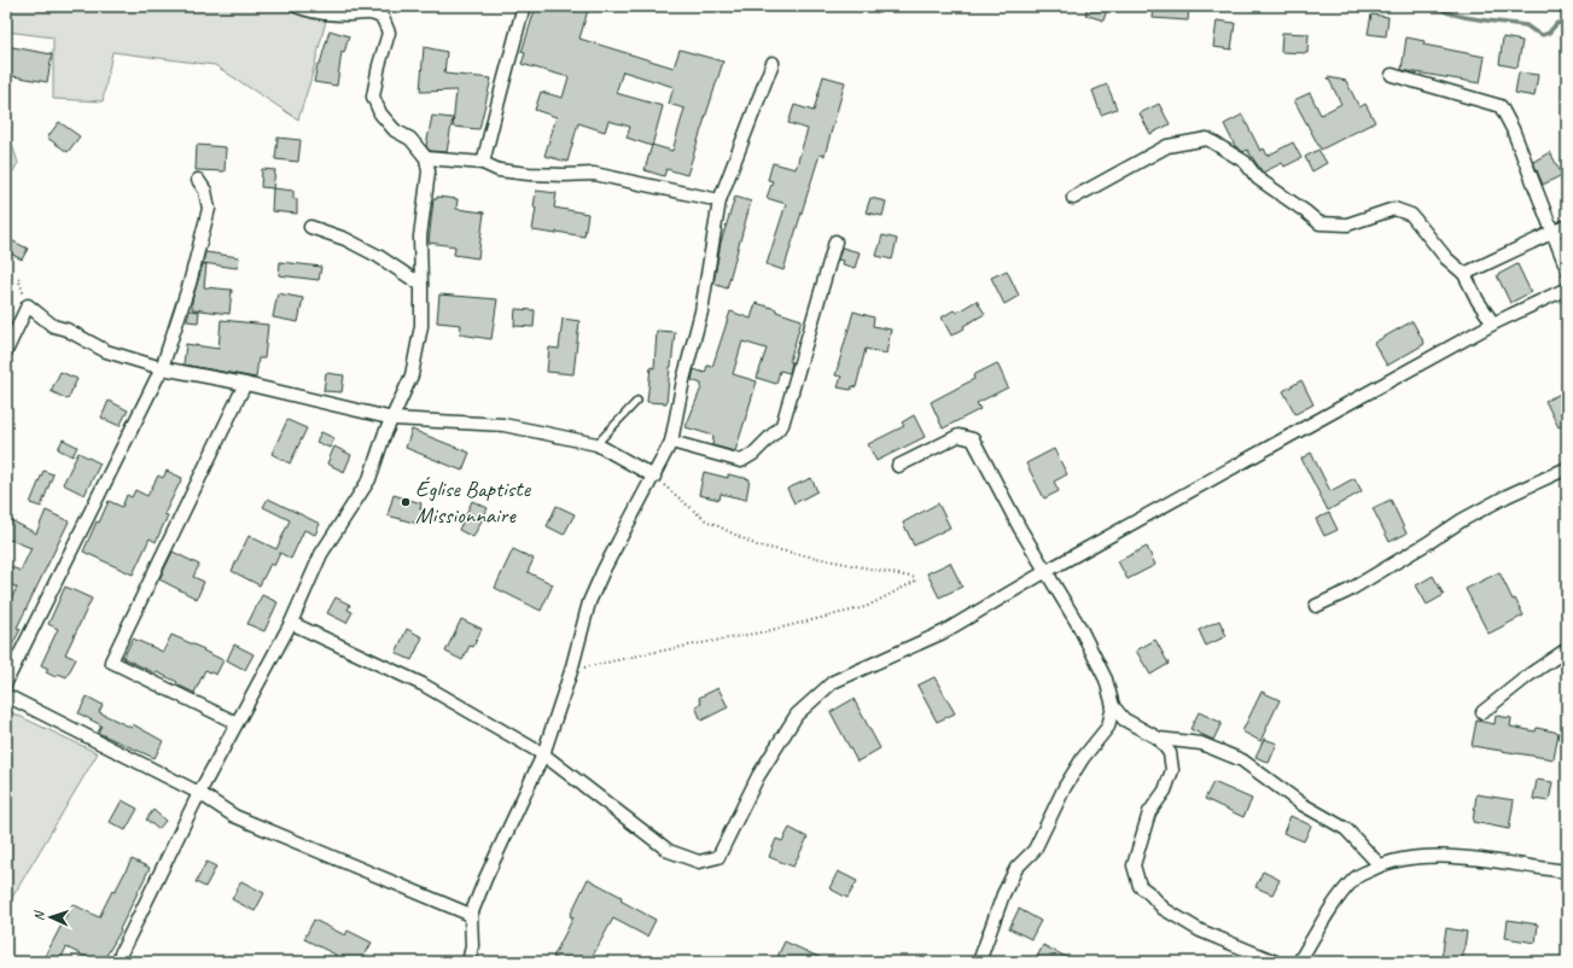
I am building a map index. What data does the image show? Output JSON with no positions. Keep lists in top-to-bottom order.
{
  "places": ["Église Baptiste Missionnaire"],
  "north": "left"
}
